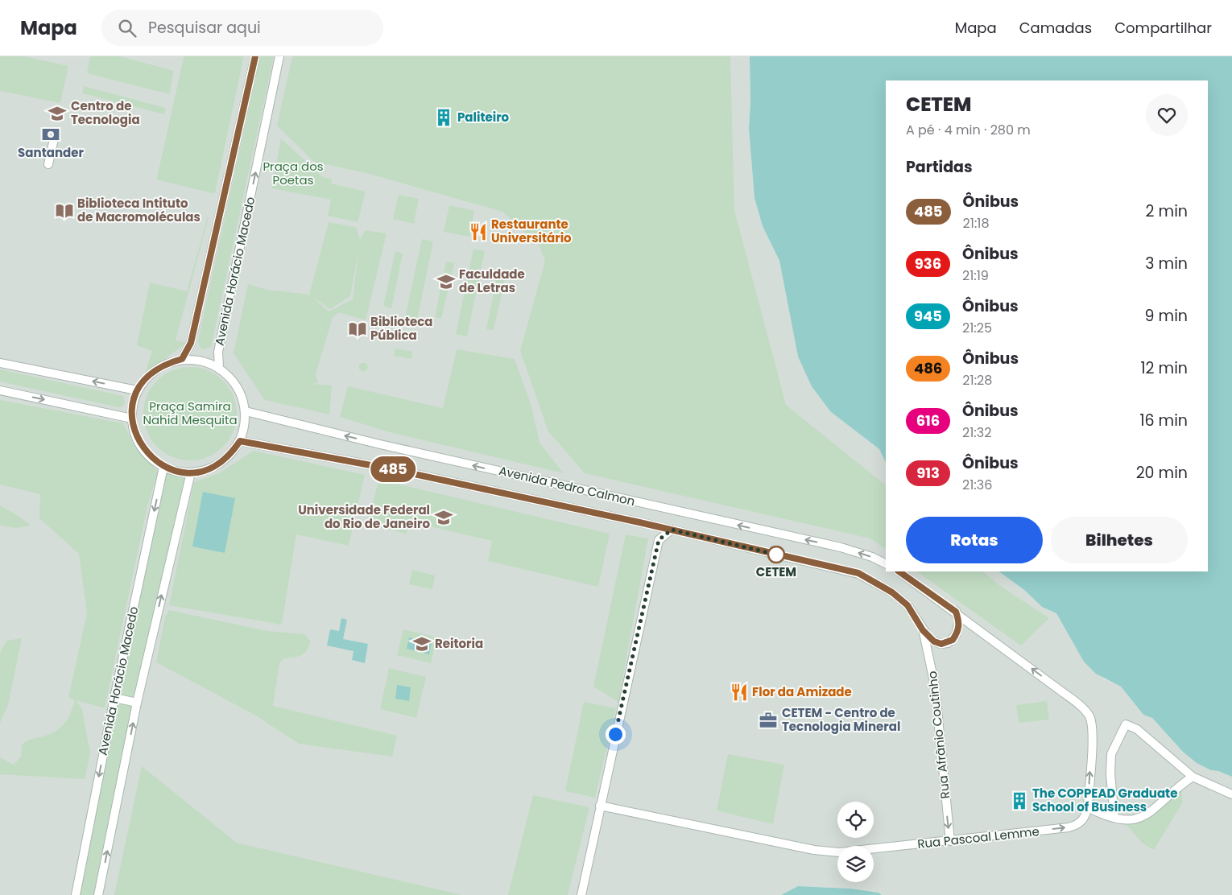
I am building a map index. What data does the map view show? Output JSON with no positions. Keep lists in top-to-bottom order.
{
  "streets": {
    "street": [
      "Avenida Horácio Macedo",
      "Avenida Pedro Calmon",
      "Rua Afrânio Coutinho",
      "Rua Pascoal Lemme"
    ]
  },
  "crossings": [
    ["Avenida Horácio Macedo", "Avenida Pedro Calmon"],
    ["Avenida Pedro Calmon", "Rua Afrânio Coutinho"],
    ["Avenida Pedro Calmon", "Rua Pascoal Lemme"],
    ["Rua Afrânio Coutinho", "Rua Pascoal Lemme"]
  ],
  "one_way": ["Rua Afrânio Coutinho"],
  "parks": ["Praça dos Poetas", "Praça Samira Nahid Mesquita"],
  "places": {
    "school or university": [
      "Centro de Tecnologia",
      "Faculdade de Letras",
      "Universidade Federal do Rio de Janeiro",
      "Reitoria"
    ],
    "building": ["Paliteiro", "The COPPEAD Graduate School of Business"],
    "bank": ["Santander"],
    "library": ["Biblioteca Intituto de Macromoléculas", "Biblioteca Pública"],
    "restaurant": ["Restaurante Universitário", "Flor da Amizade"],
    "other": ["CETEM"],
    "office": ["CETEM - Centro de Tecnologia Mineral"]
  },
  "lines": ["bus line 485"],
  "page": {
    "header": "Mapa",
    "search": "Pesquisar aqui",
    "nav": ["Mapa", "Camadas", "Compartilhar"],
    "on_map": "485",
    "heading": [
      ["CETEM", "A pé · 4 min · 280 m"],
      "Partidas"
    ],
    "list": [
      {
        "mark": "485",
        "name": "Ônibus",
        "note": "21:18",
        "value": "2 min"
      },
      {
        "mark": "936",
        "name": "Ônibus",
        "note": "21:19",
        "value": "3 min"
      },
      {
        "mark": "945",
        "name": "Ônibus",
        "note": "21:25",
        "value": "9 min"
      },
      {
        "mark": "486",
        "name": "Ônibus",
        "note": "21:28",
        "value": "12 min"
      },
      {
        "mark": "616",
        "name": "Ônibus",
        "note": "21:32",
        "value": "16 min"
      },
      {
        "mark": "913",
        "name": "Ônibus",
        "note": "21:36",
        "value": "20 min"
      }
    ],
    "buttons": ["Rotas", "Bilhetes"]
  }
}
